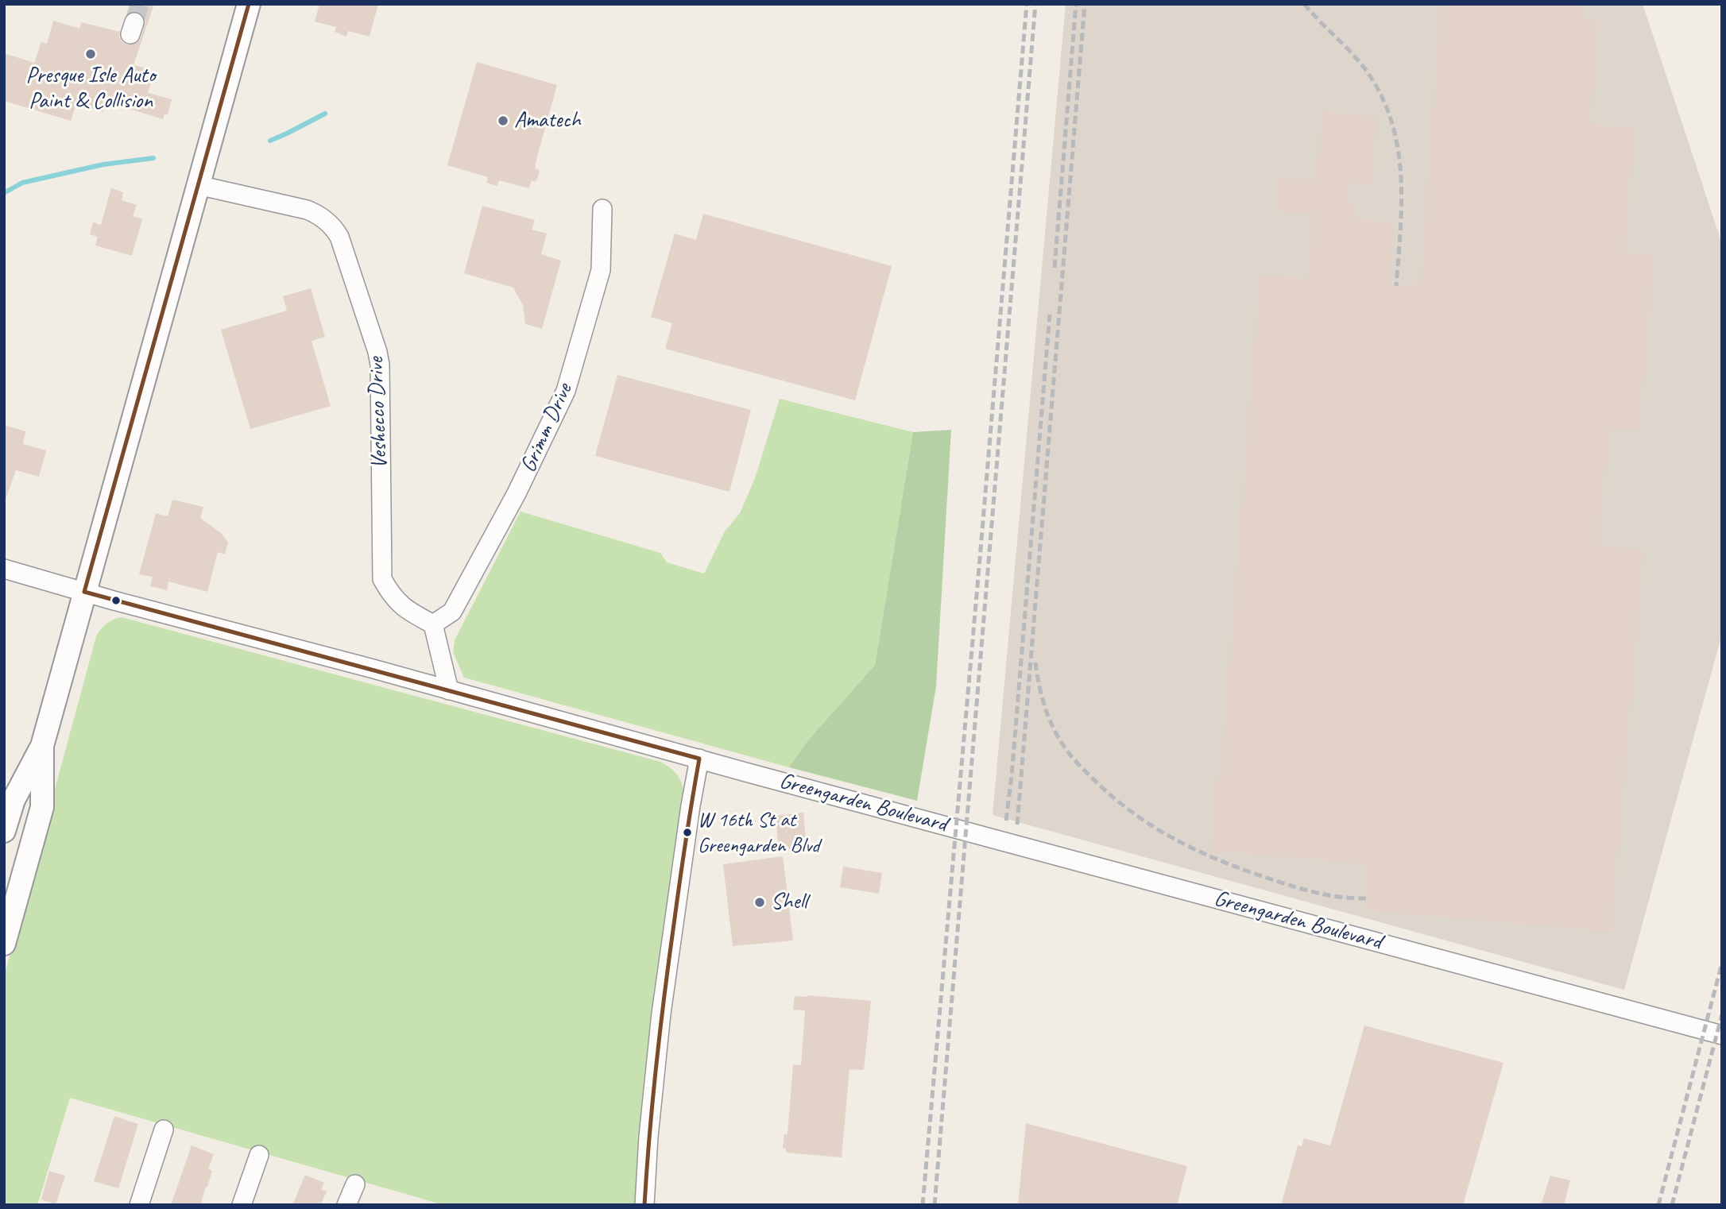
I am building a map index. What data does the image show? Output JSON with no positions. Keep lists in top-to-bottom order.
{
  "streets": {
    "street": ["Veshecco Drive", "Grimm Drive", "Greengarden Boulevard"]
  },
  "crossings": [
    ["Veshecco Drive", "Grimm Drive"]
  ],
  "places": [
    "Presque Isle Auto Paint & Collision",
    "Amatech",
    "W 16th St at Greengarden Blvd",
    "Shell"
  ]
}
